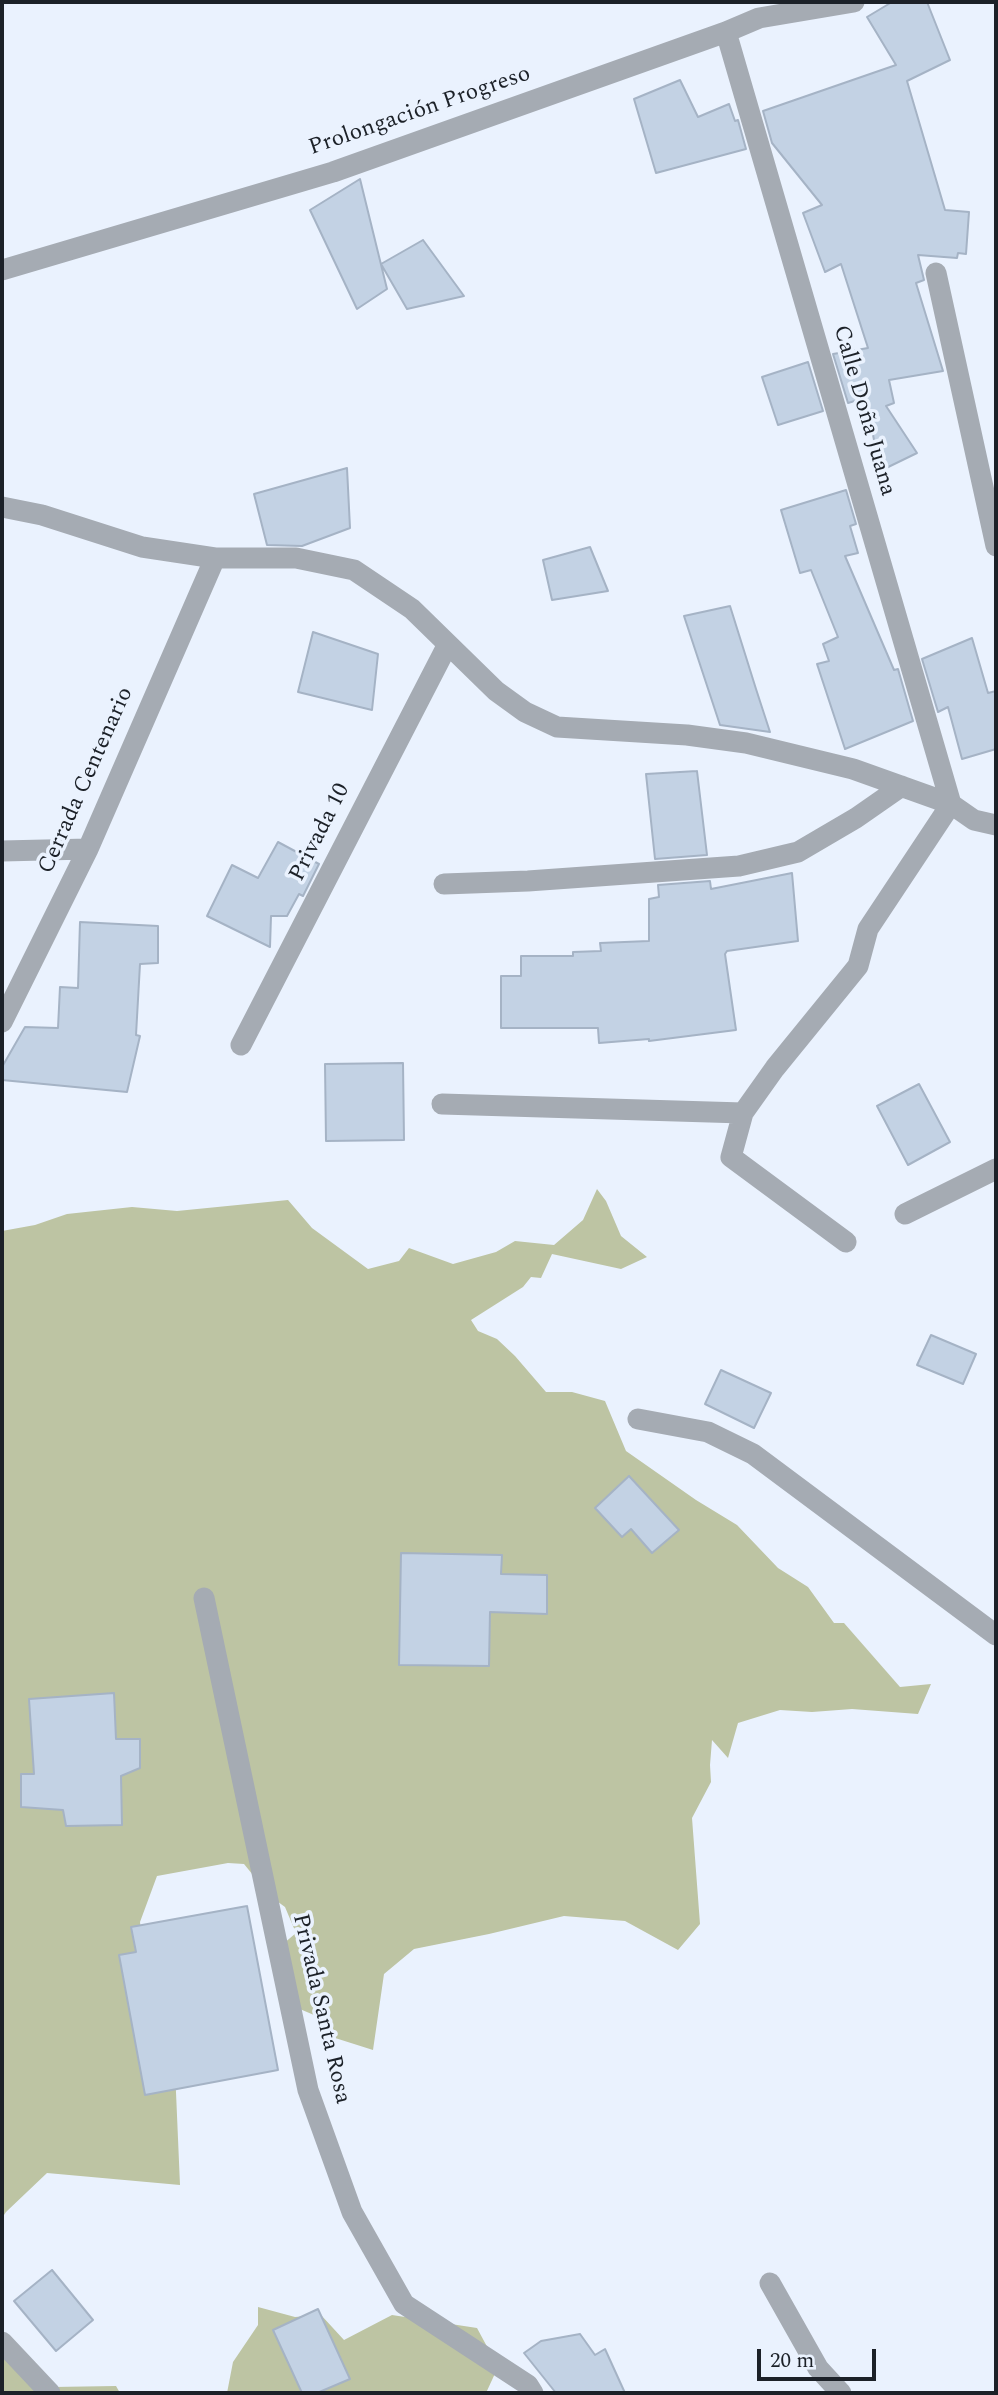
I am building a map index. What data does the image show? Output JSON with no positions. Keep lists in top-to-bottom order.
{
  "streets": {
    "street": [
      "Prolongación Progreso",
      "Calle Doña Juana",
      "Cerrada Centenario",
      "Privada 10",
      "Privada Santa Rosa"
    ]
  },
  "crossings": [
    ["Prolongación Progreso", "Calle Doña Juana"]
  ],
  "scale_bar": "20 m"
}
